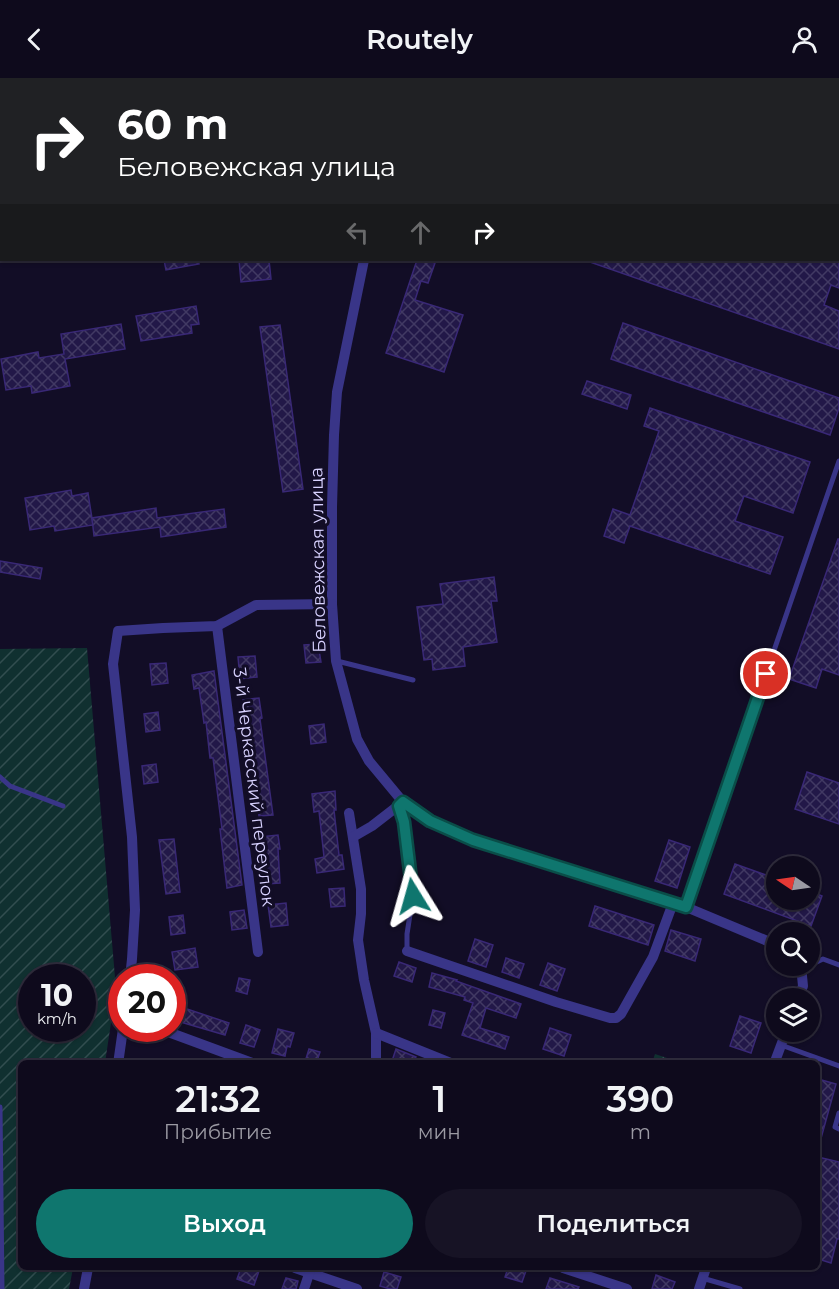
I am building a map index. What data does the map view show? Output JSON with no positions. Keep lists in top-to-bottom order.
{
  "streets": {
    "street": ["Беловежская улица", "3-й Черкасский переулок"]
  },
  "north": "left",
  "page": {
    "header": "Routely",
    "turn": ["60 m", "Беловежская улица"],
    "speed": "10 km/h",
    "limit": "20",
    "eta": [
      "21:32",
      "Прибытие",
      "1",
      "мин",
      "390",
      "m"
    ],
    "buttons": ["Выход", "Поделиться"]
  }
}
